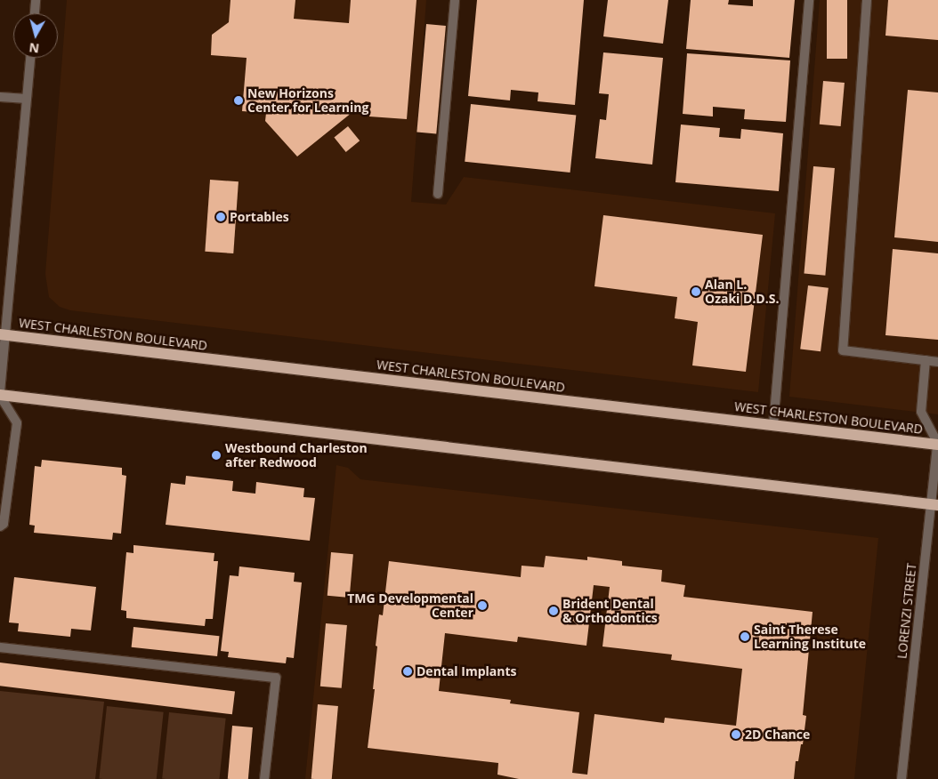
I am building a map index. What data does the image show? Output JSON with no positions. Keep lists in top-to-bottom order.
{
  "streets": {
    "main road": ["WEST CHARLESTON BOULEVARD"],
    "street": ["LORENZI STREET"]
  },
  "crossings": [
    ["WEST CHARLESTON BOULEVARD", "LORENZI STREET"]
  ],
  "places": [
    "New Horizons Center for Learning",
    "Portables",
    "Alan L. Ozaki D.D.S.",
    "Westbound Charleston after Redwood",
    "TMG Developmental Center",
    "Brident Dental & Orthodontics",
    "Saint Therese Learning Institute",
    "Dental Implants",
    "2D Chance"
  ],
  "north": "bottom"
}
